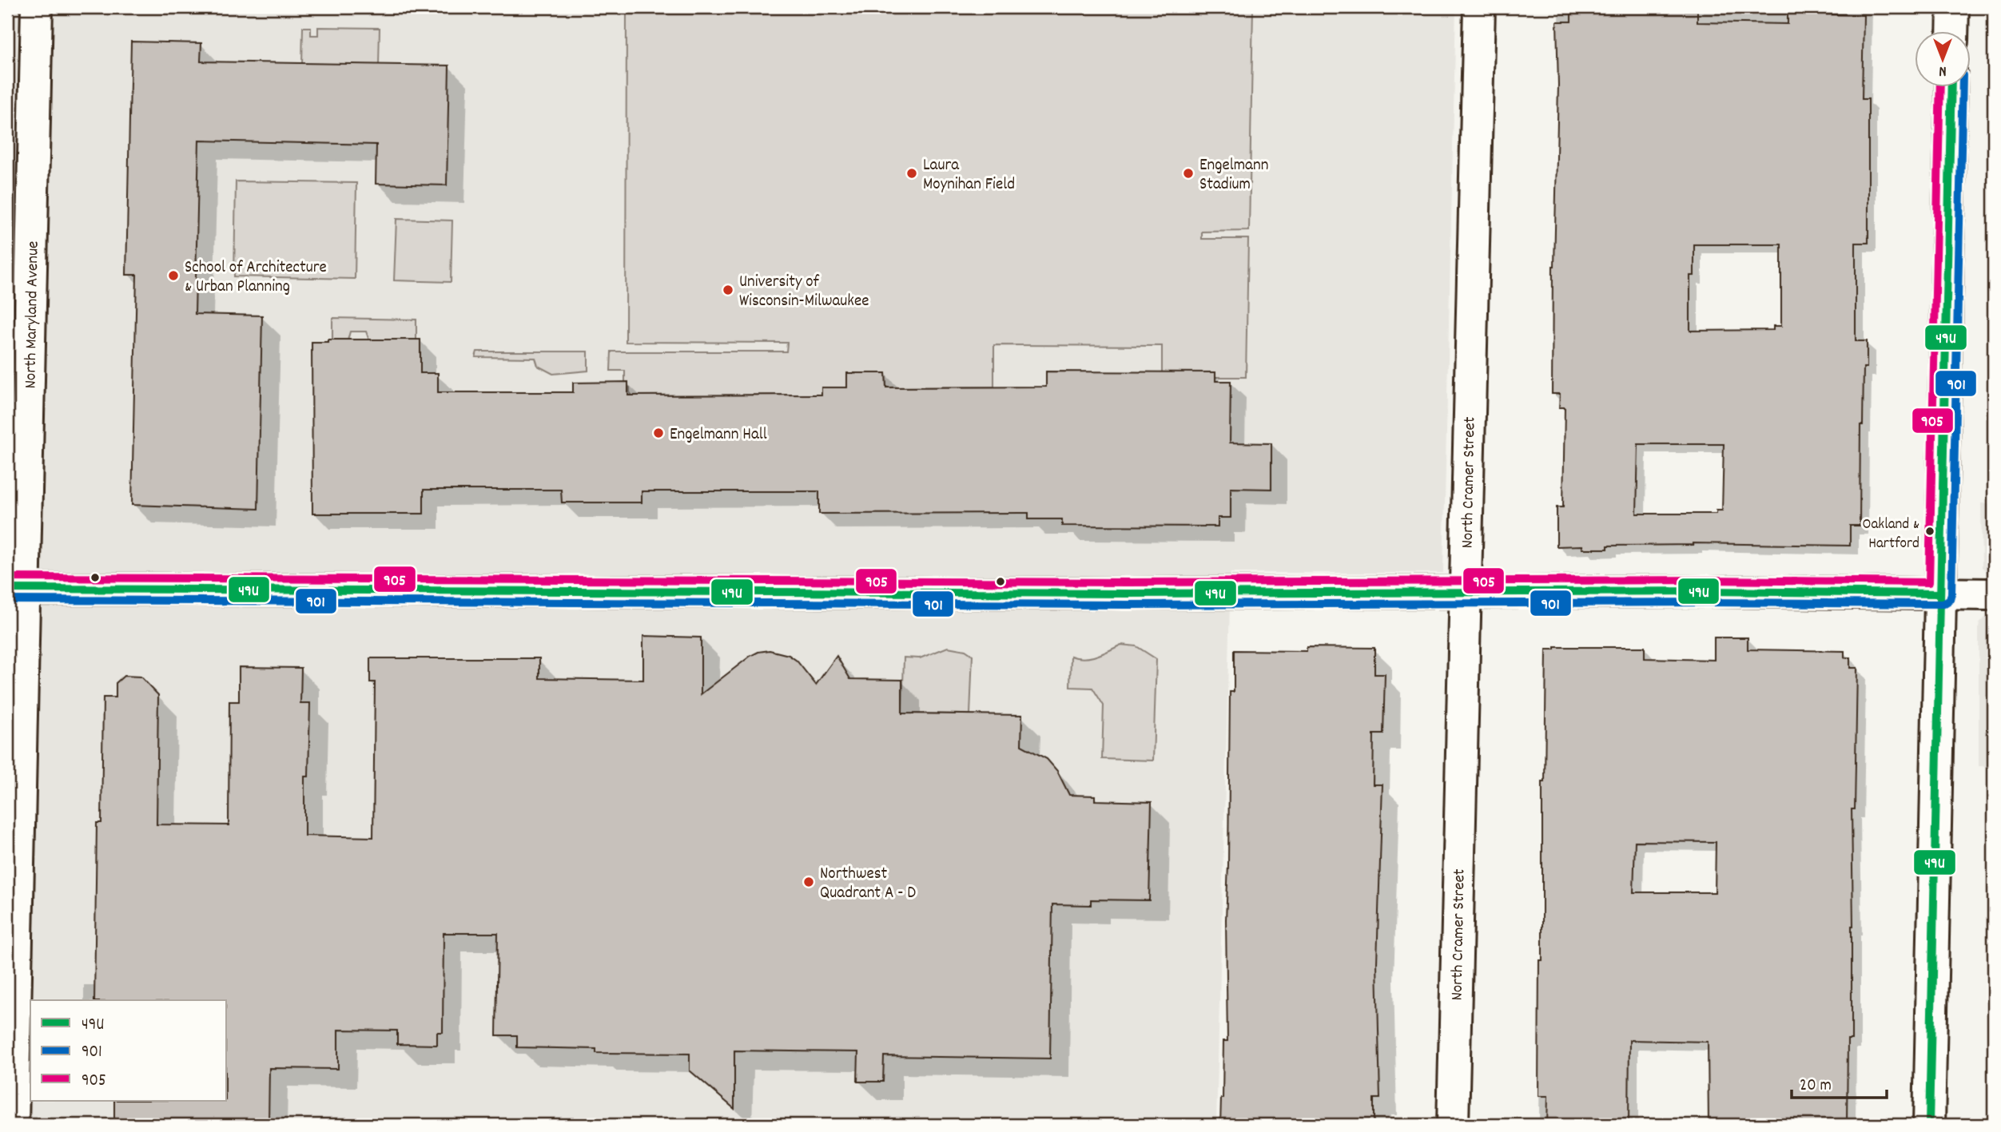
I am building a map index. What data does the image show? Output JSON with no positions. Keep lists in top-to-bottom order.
{
  "streets": {
    "street": ["North Maryland Avenue", "North Cramer Street"]
  },
  "places": [
    "Laura Moynihan Field",
    "Engelmann Stadium",
    "School of Architecture & Urban Planning",
    "University of Wisconsin-Milwaukee",
    "Engelmann Hall",
    "Oakland & Hartford",
    "Northwest Quadrant A - D"
  ],
  "lines": ["transit line 49U", "transit line 901", "transit line 905"],
  "legend": ["49U", "901", "905"],
  "scale_bar": "20 m",
  "north": "bottom"
}
